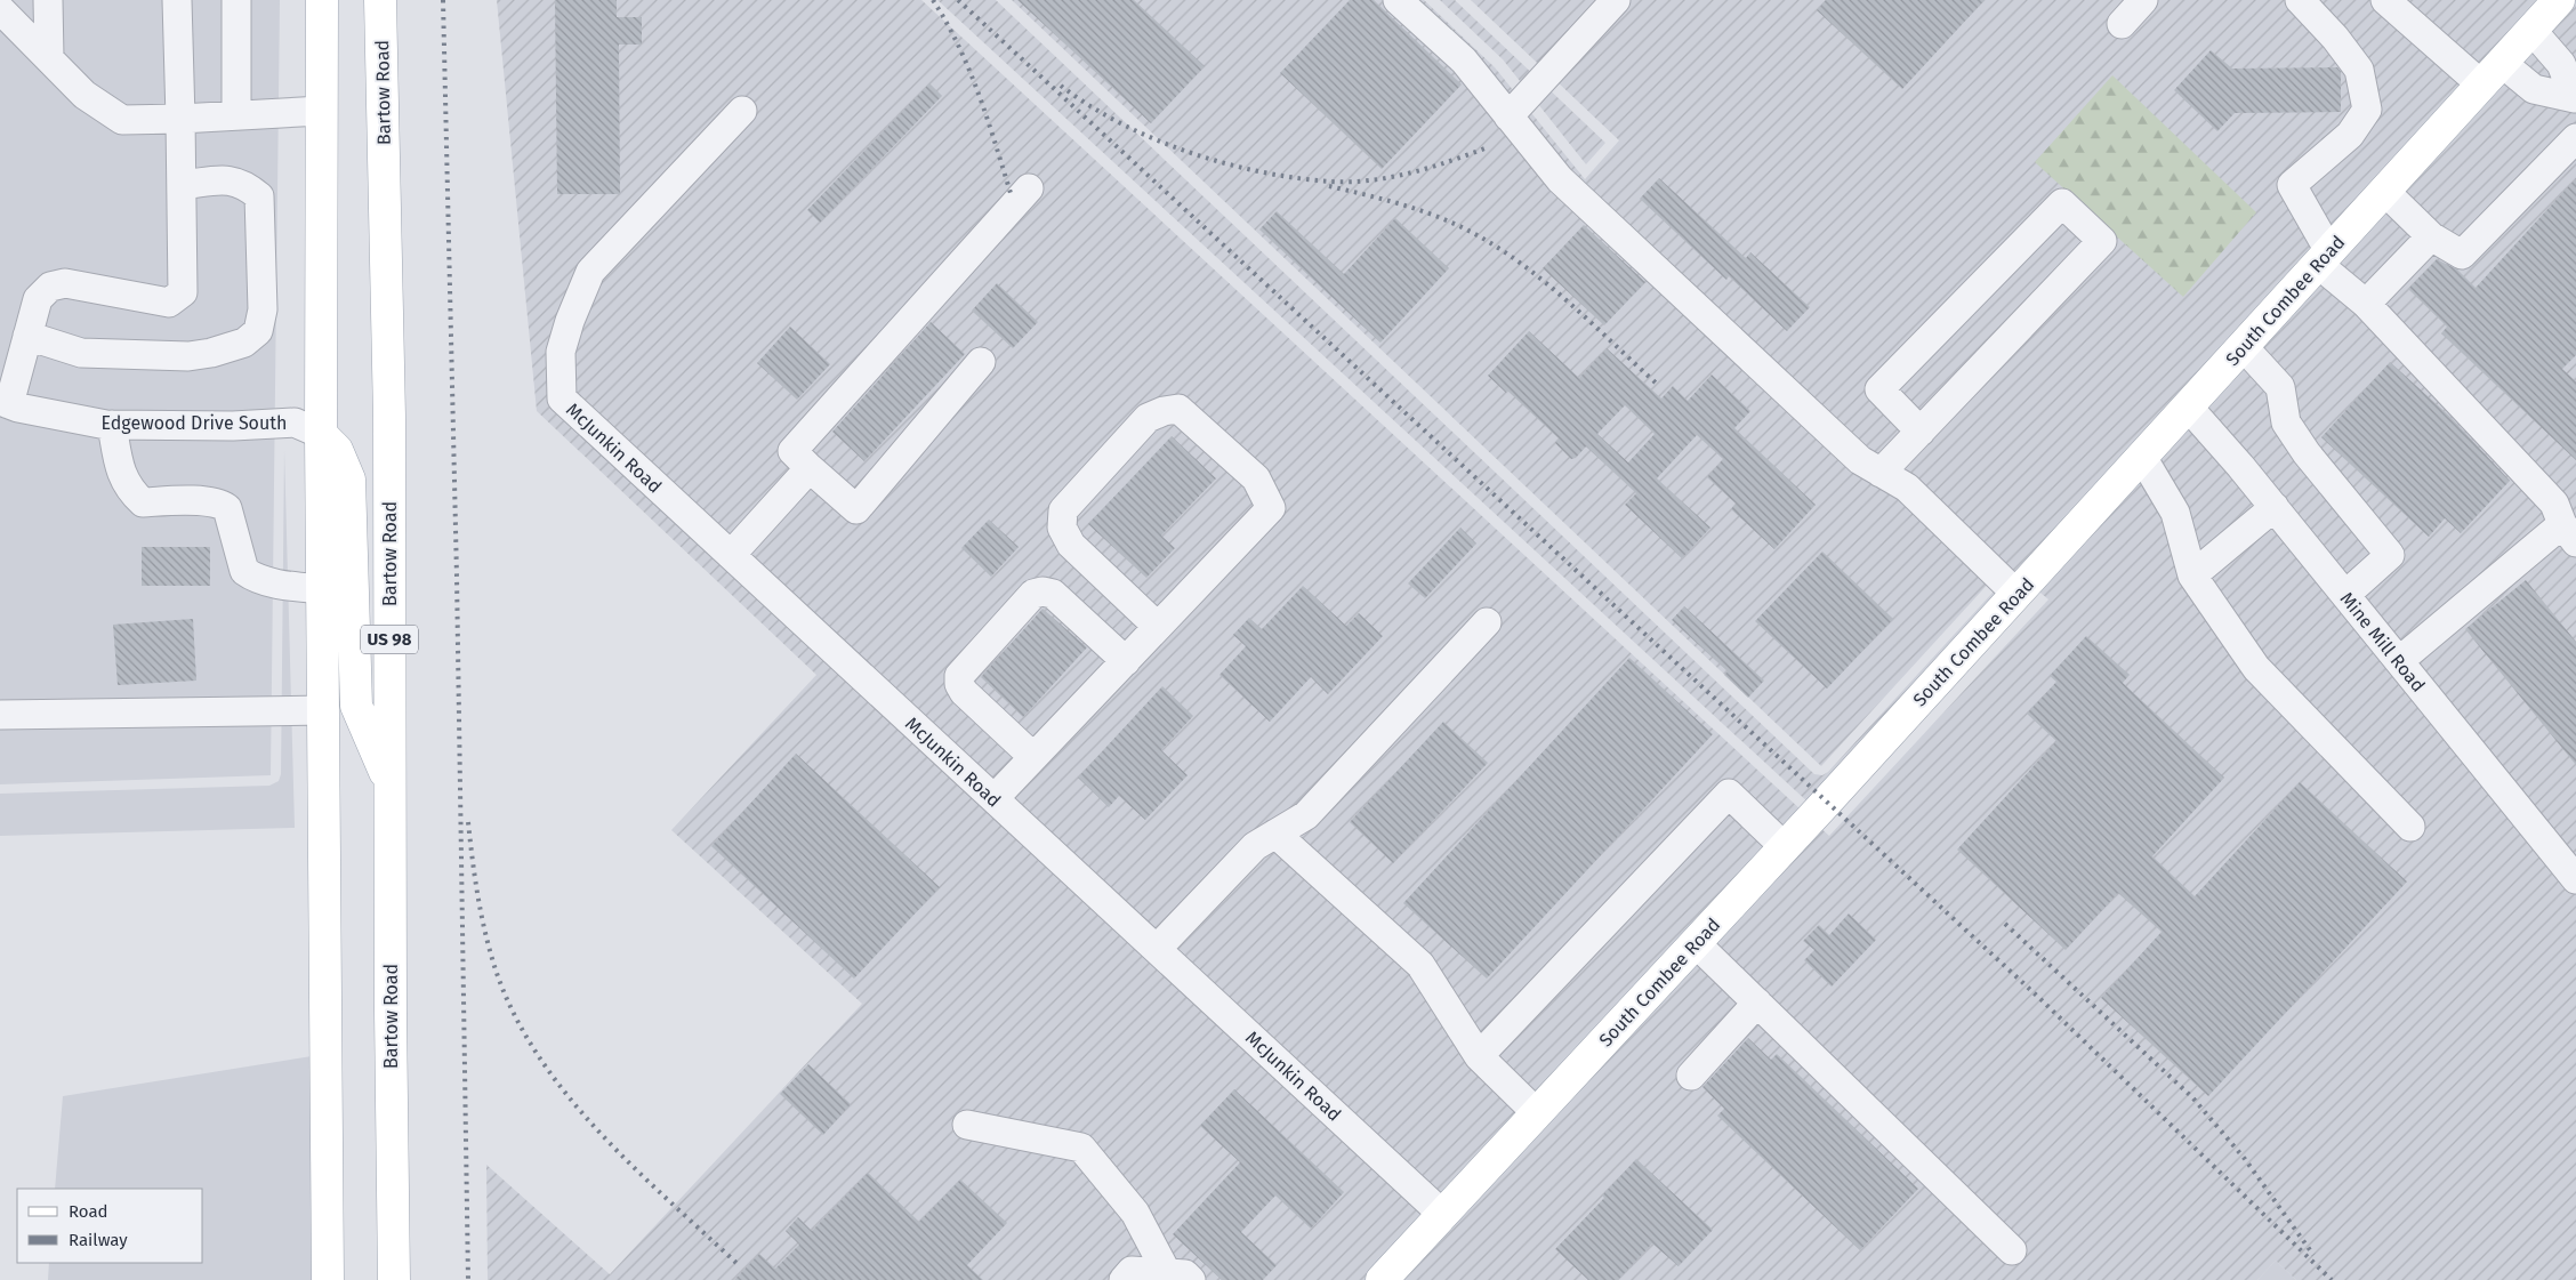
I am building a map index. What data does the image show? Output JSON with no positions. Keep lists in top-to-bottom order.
{
  "streets": {
    "main road": ["Bartow Road", "South Combee Road", "US 98"],
    "street": ["Edgewood Drive South", "McJunkin Road", "Mine Mill Road"]
  },
  "crossings": [
    ["South Combee Road", "McJunkin Road"],
    ["South Combee Road", "Mine Mill Road"]
  ],
  "legend": ["Road", "Railway"]
}
